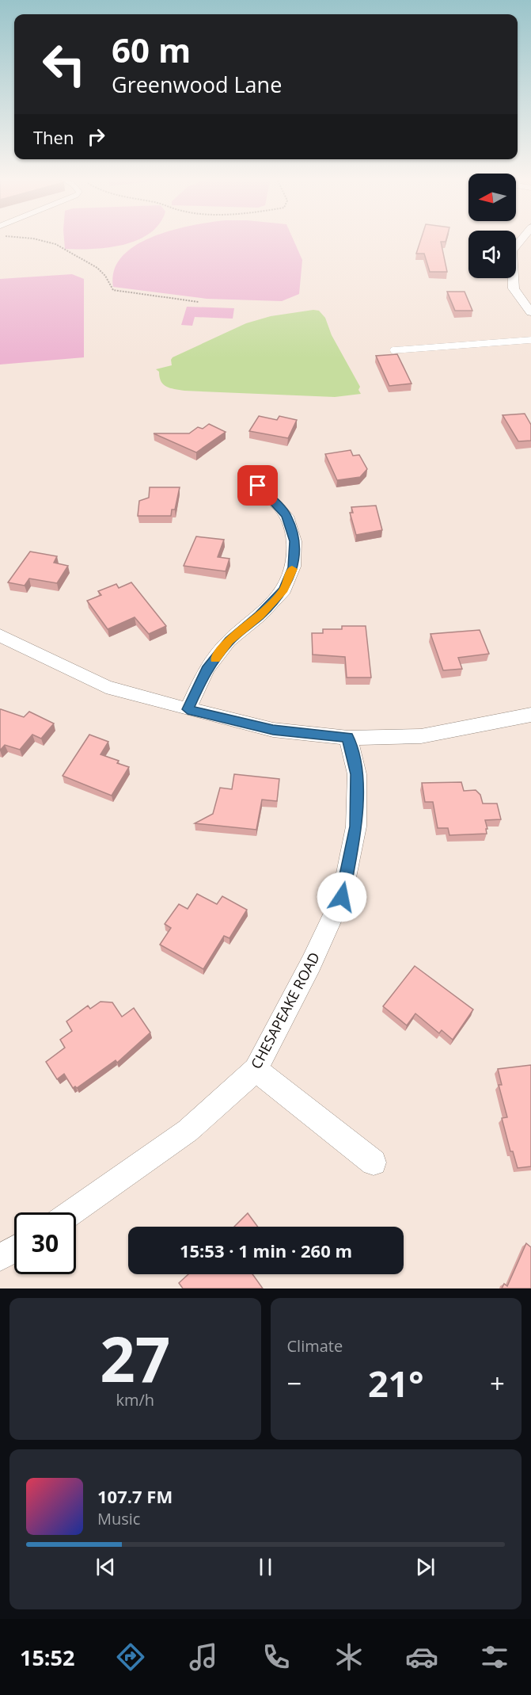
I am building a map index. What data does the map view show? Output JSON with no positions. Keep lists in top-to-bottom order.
{
  "streets": {
    "street": ["CHESAPEAKE ROAD"]
  },
  "north": "left",
  "page": {
    "turn": ["60 m", "Greenwood Lane"],
    "then": "Then",
    "limit": "30",
    "trip": "15:53 · 1 min · 260 m",
    "tile": [
      ["27", "km/h"],
      "Climate"
    ],
    "heat": ["−", "21°", "+"],
    "song": ["107.7 FM", "Music"],
    "tabs": "15:52"
  }
}
